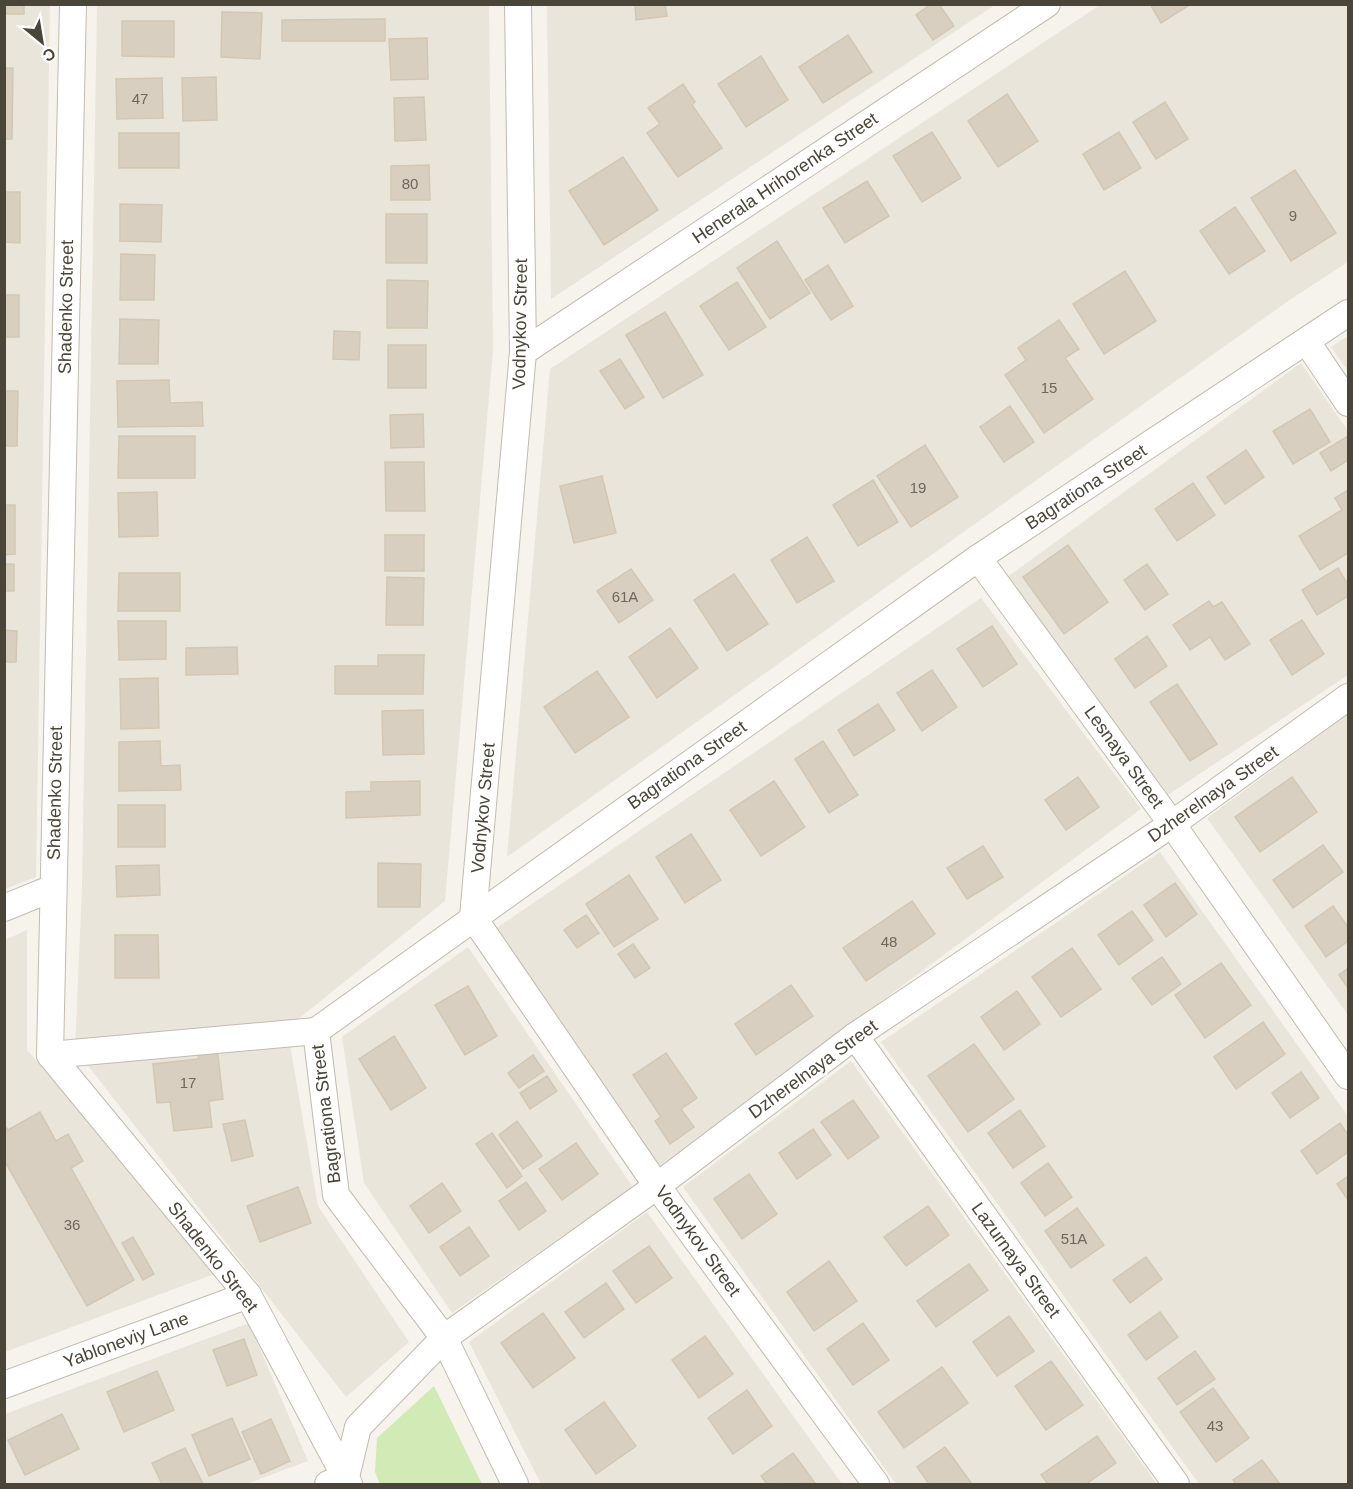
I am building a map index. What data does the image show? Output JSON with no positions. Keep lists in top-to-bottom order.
{
  "streets": {
    "street": [
      "Henerala Hrihorenka Street",
      "Shadenko Street",
      "Vodnykov Street",
      "Bagrationa Street",
      "Lesnaya Street",
      "Dzherelnaya Street",
      "Lazurnaya Street",
      "Yabloneviy Lane"
    ]
  },
  "crossings": [
    ["Henerala Hrihorenka Street", "Vodnykov Street"],
    ["Shadenko Street", "Dzherelnaya Street"],
    ["Shadenko Street", "Yabloneviy Lane"],
    ["Vodnykov Street", "Bagrationa Street"],
    ["Vodnykov Street", "Dzherelnaya Street"],
    ["Bagrationa Street", "Lesnaya Street"],
    ["Bagrationa Street", "Dzherelnaya Street"],
    ["Lesnaya Street", "Dzherelnaya Street"],
    ["Dzherelnaya Street", "Lazurnaya Street"]
  ],
  "house_numbers": [
    "47",
    "80",
    "9",
    "15",
    "19",
    "61А",
    "48",
    "17",
    "36",
    "51А",
    "43"
  ],
  "north": "bottom right"
}
